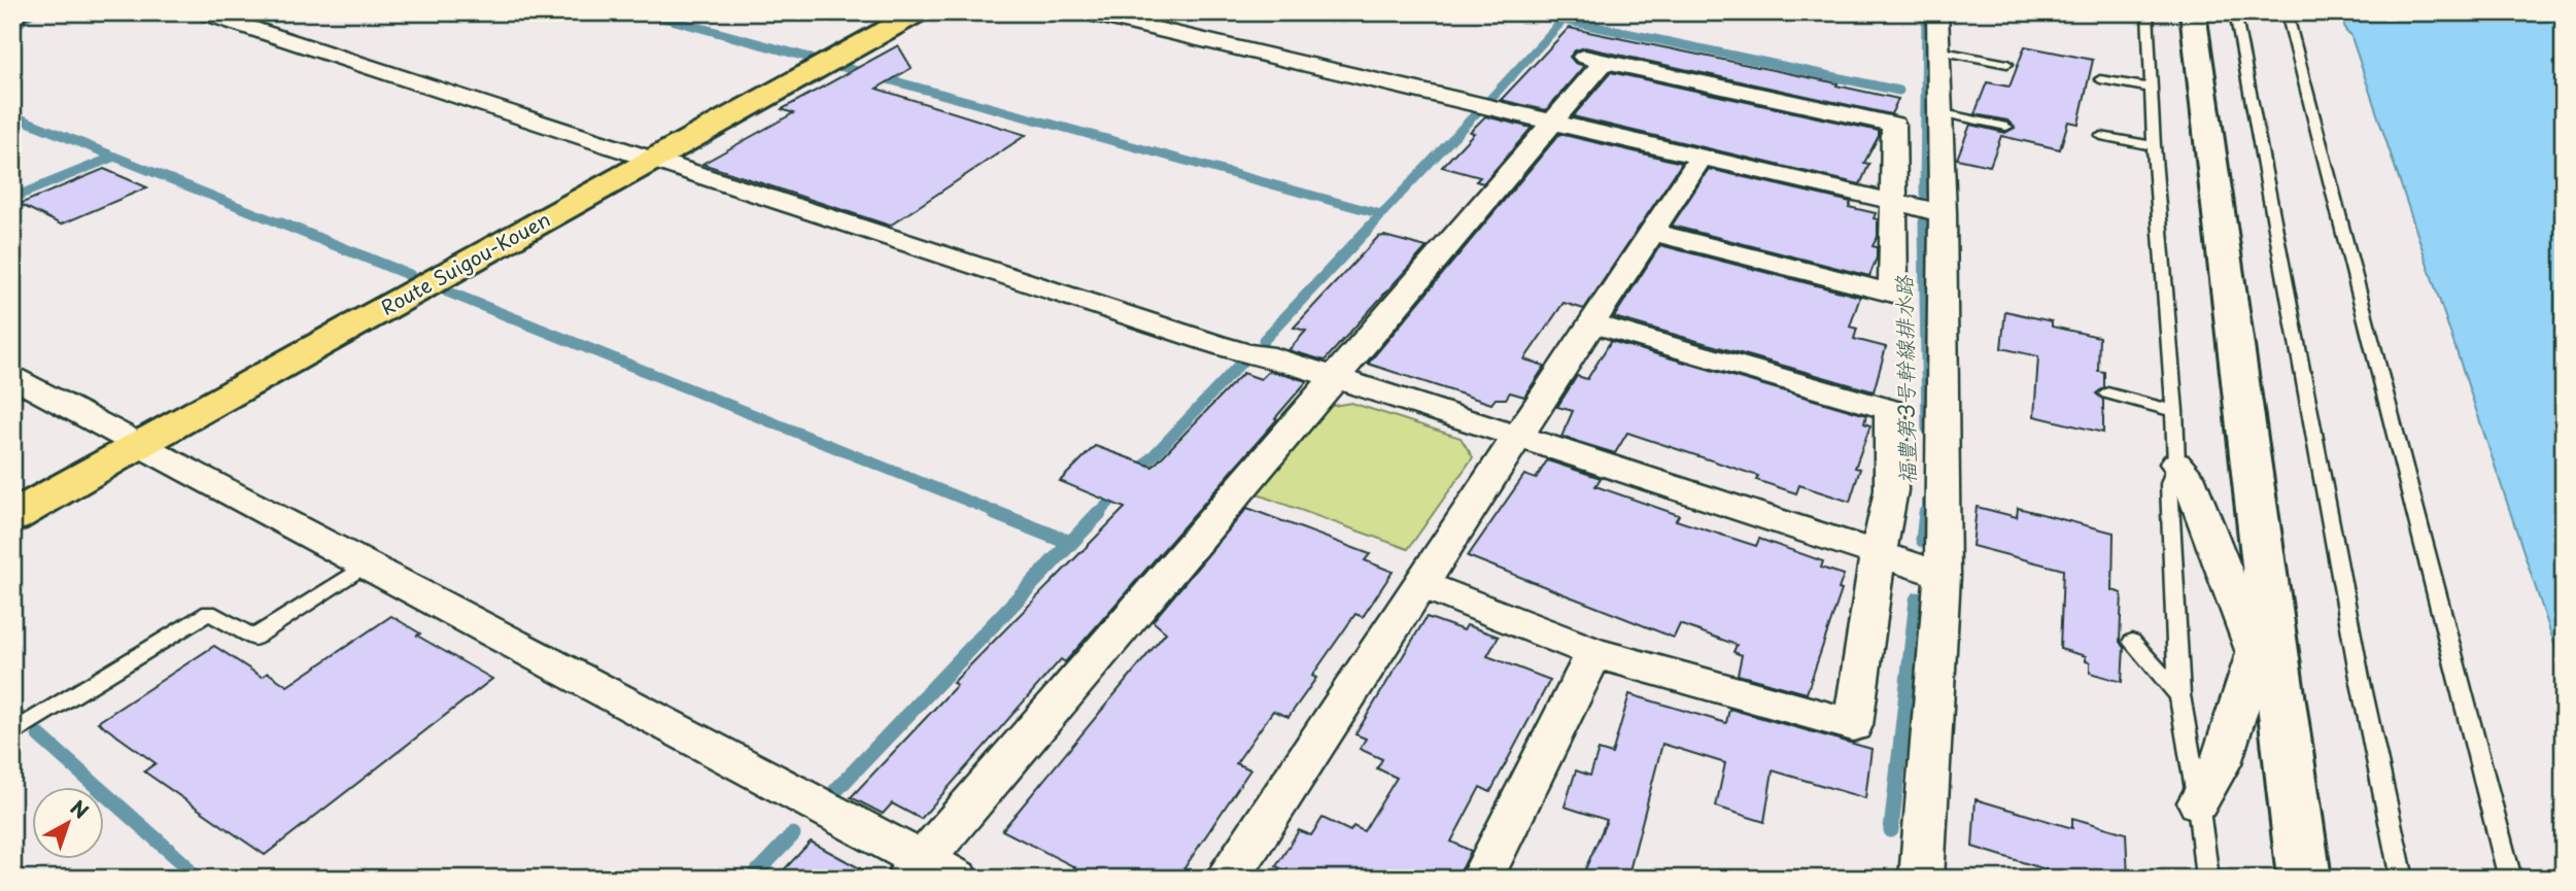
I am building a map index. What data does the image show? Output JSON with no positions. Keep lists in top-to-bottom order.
{
  "streets": {
    "main road": ["Route Suigou-Kouen"]
  },
  "water": ["福豊第3号幹線排水路"],
  "north": "top right"
}
